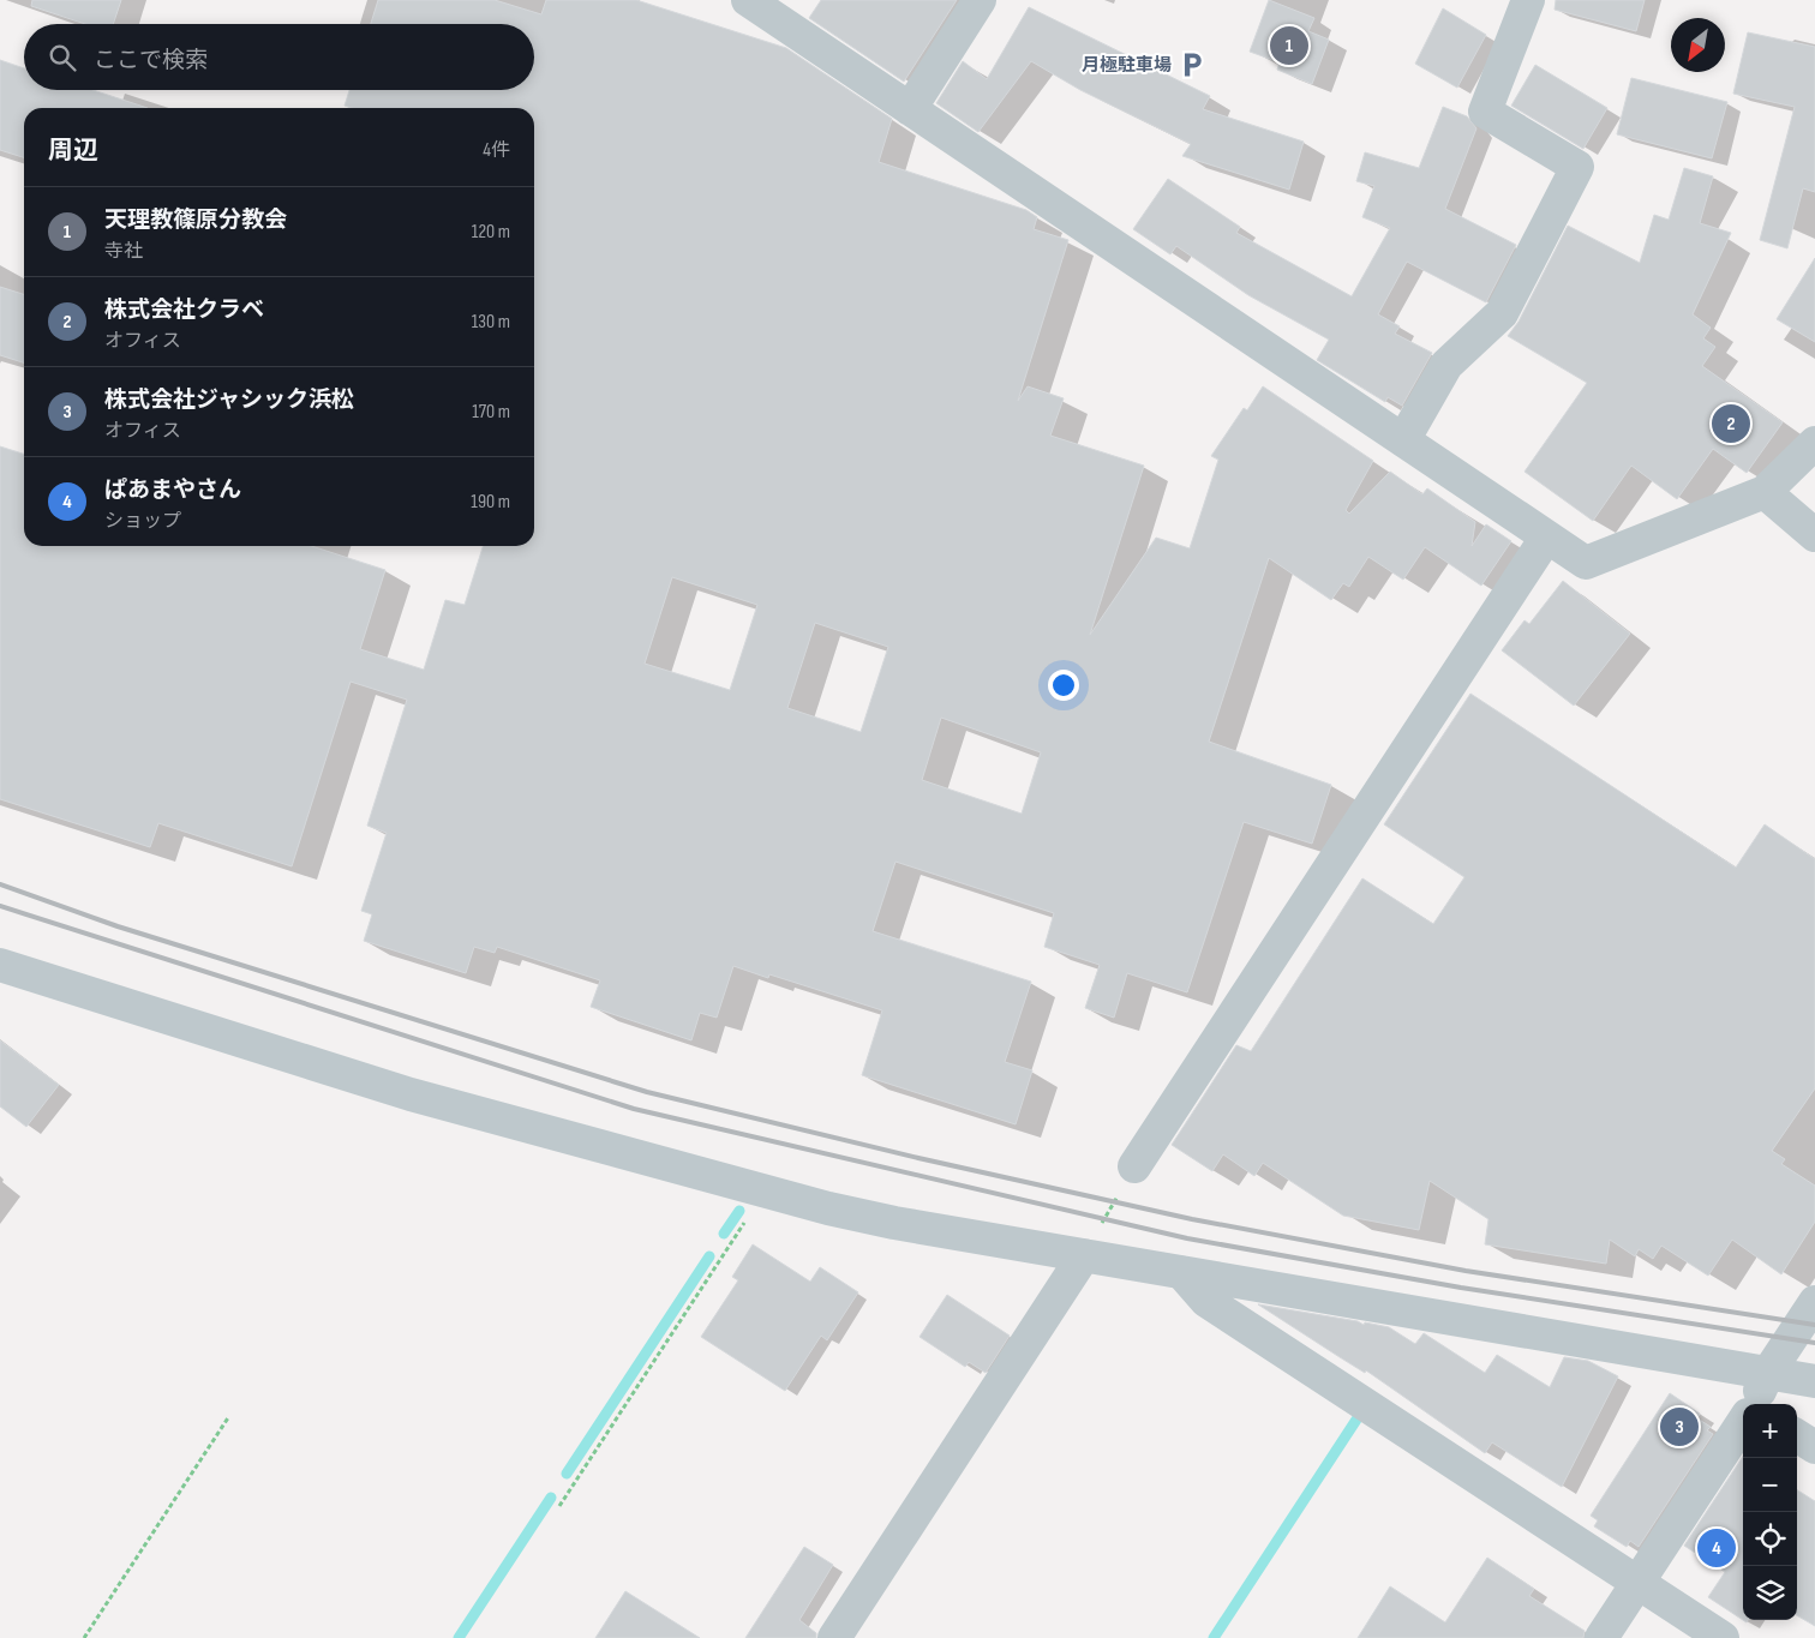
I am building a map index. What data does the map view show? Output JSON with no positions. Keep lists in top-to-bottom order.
{
  "places": {
    "parking": ["月極駐車場"]
  },
  "north": "bottom left",
  "page": {
    "pins": [
      "1",
      "2",
      "3",
      "4"
    ],
    "search": "ここで検索",
    "heading": ["周辺", "4件"],
    "list": [
      {
        "mark": "1",
        "name": "天理教篠原分教会",
        "note": "寺社",
        "value": "120 m"
      },
      {
        "mark": "2",
        "name": "株式会社クラベ",
        "note": "オフィス",
        "value": "130 m"
      },
      {
        "mark": "3",
        "name": "株式会社ジャシック浜松",
        "note": "オフィス",
        "value": "170 m"
      },
      {
        "mark": "4",
        "name": "ぱあまやさん",
        "note": "ショップ",
        "value": "190 m"
      }
    ],
    "map_buttons": ["+", "−"]
  }
}
